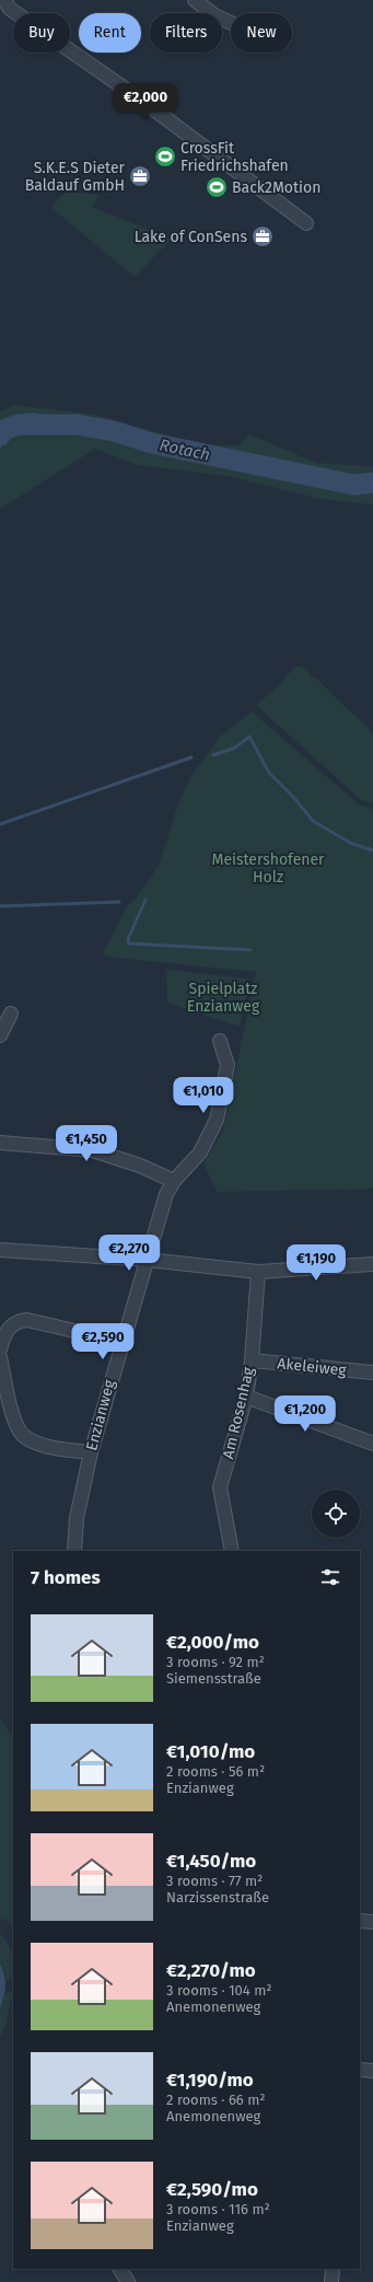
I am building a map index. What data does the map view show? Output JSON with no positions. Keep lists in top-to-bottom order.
{
  "streets": {
    "street": ["Akeleiweg", "Am Rosenhag", "Enzianweg"]
  },
  "crossings": [
    ["Akeleiweg", "Am Rosenhag"]
  ],
  "water": ["Rotach"],
  "parks": ["Meistershofener Holz", "Spielplatz Enzianweg"],
  "places": {
    "sports": ["CrossFit Friedrichshafen", "Back2Motion"],
    "office": ["S.K.E.S Dieter Baldauf GmbH", "Lake of ConSens"]
  },
  "page": {
    "chip": [
      "Buy",
      "Rent",
      "Filters",
      "New"
    ],
    "price": [
      "€2,000",
      "€1,010",
      "€1,450",
      "€2,270",
      "€1,190",
      "€2,590",
      "€1,200"
    ],
    "heading": "7 homes",
    "list": [
      {
        "name": "€2,000/mo",
        "note": "3 rooms · 92 m² · Siemensstraße"
      },
      {
        "name": "€1,010/mo",
        "note": "2 rooms · 56 m² · Enzianweg"
      },
      {
        "name": "€1,450/mo",
        "note": "3 rooms · 77 m² · Narzissenstraße"
      },
      {
        "name": "€2,270/mo",
        "note": "3 rooms · 104 m² · Anemonenweg"
      },
      {
        "name": "€1,190/mo",
        "note": "2 rooms · 66 m² · Anemonenweg"
      },
      {
        "name": "€2,590/mo",
        "note": "3 rooms · 116 m² · Enzianweg"
      }
    ]
  }
}
